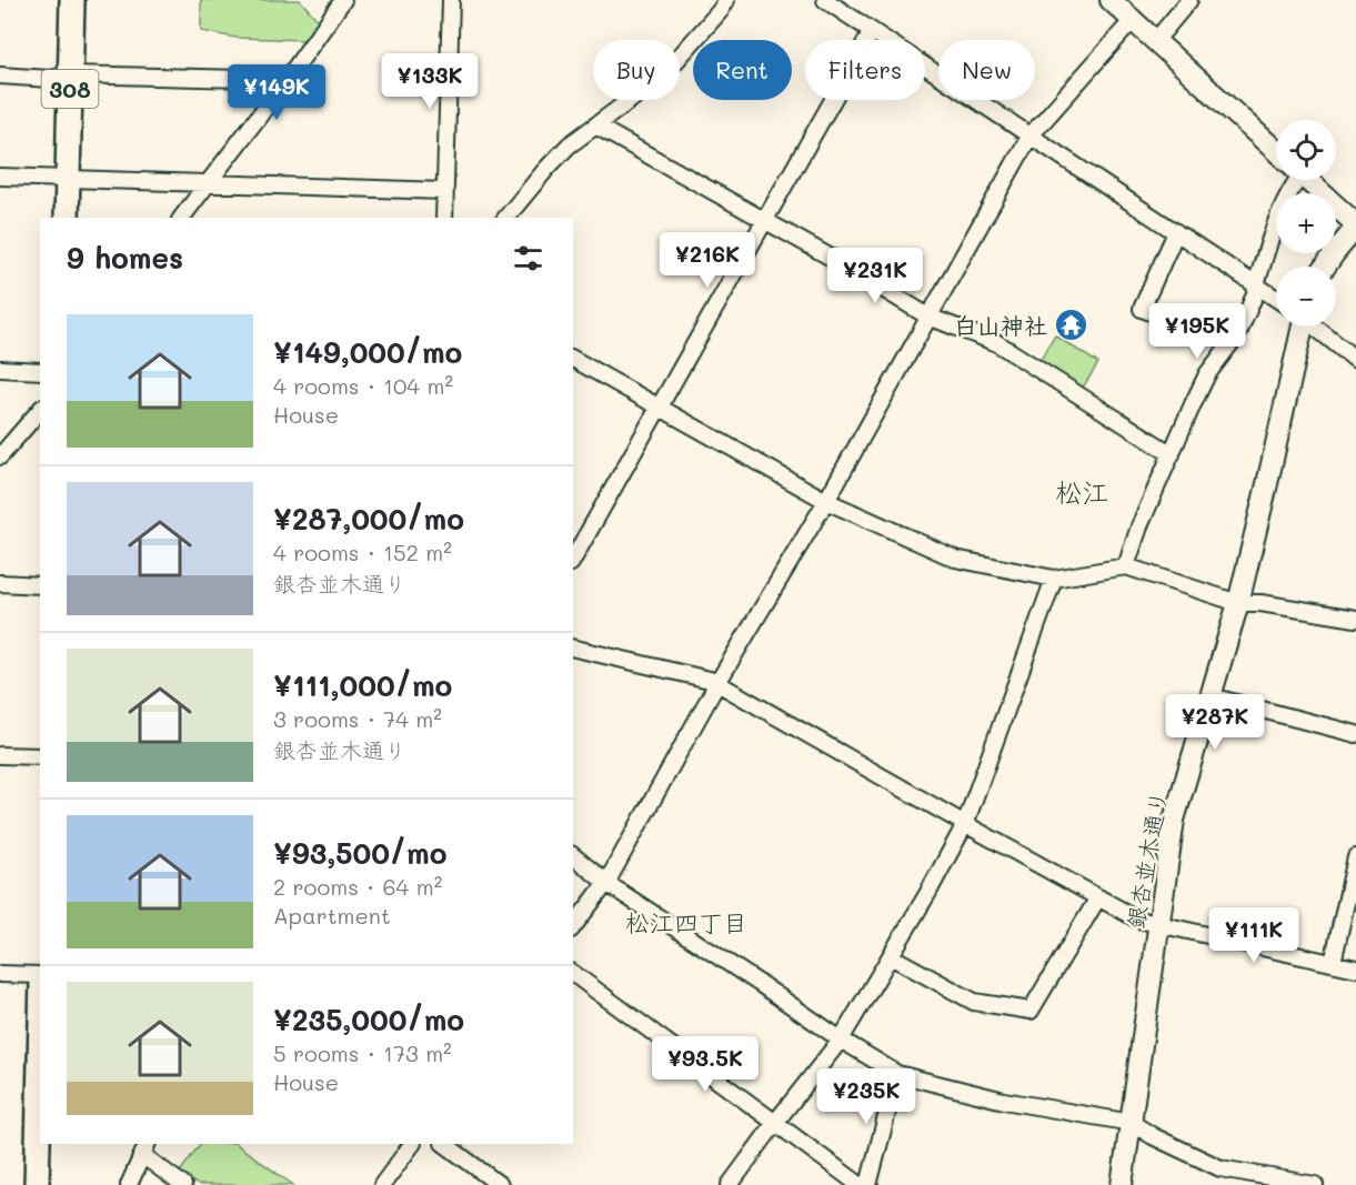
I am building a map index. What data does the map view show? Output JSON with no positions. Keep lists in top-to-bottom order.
{
  "streets": {
    "main road": ["308"],
    "street": ["銀杏並木通り"]
  },
  "districts": ["松江", "松江四丁目"],
  "places": {
    "temple": ["白山神社"]
  },
  "page": {
    "chip": [
      "Buy",
      "Rent",
      "Filters",
      "New"
    ],
    "price": [
      "¥133K",
      "¥149K",
      "¥216K",
      "¥231K",
      "¥195K",
      "¥287K",
      "¥111K",
      "¥93.5K",
      "¥235K"
    ],
    "map_buttons": ["+", "−"],
    "heading": "9 homes",
    "list": [
      {
        "name": "¥149,000/mo",
        "note": "4 rooms · 104 m² · House"
      },
      {
        "name": "¥287,000/mo",
        "note": "4 rooms · 152 m² · 銀杏並木通り"
      },
      {
        "name": "¥111,000/mo",
        "note": "3 rooms · 74 m² · 銀杏並木通り"
      },
      {
        "name": "¥93,500/mo",
        "note": "2 rooms · 64 m² · Apartment"
      },
      {
        "name": "¥235,000/mo",
        "note": "5 rooms · 173 m² · House"
      }
    ]
  }
}
